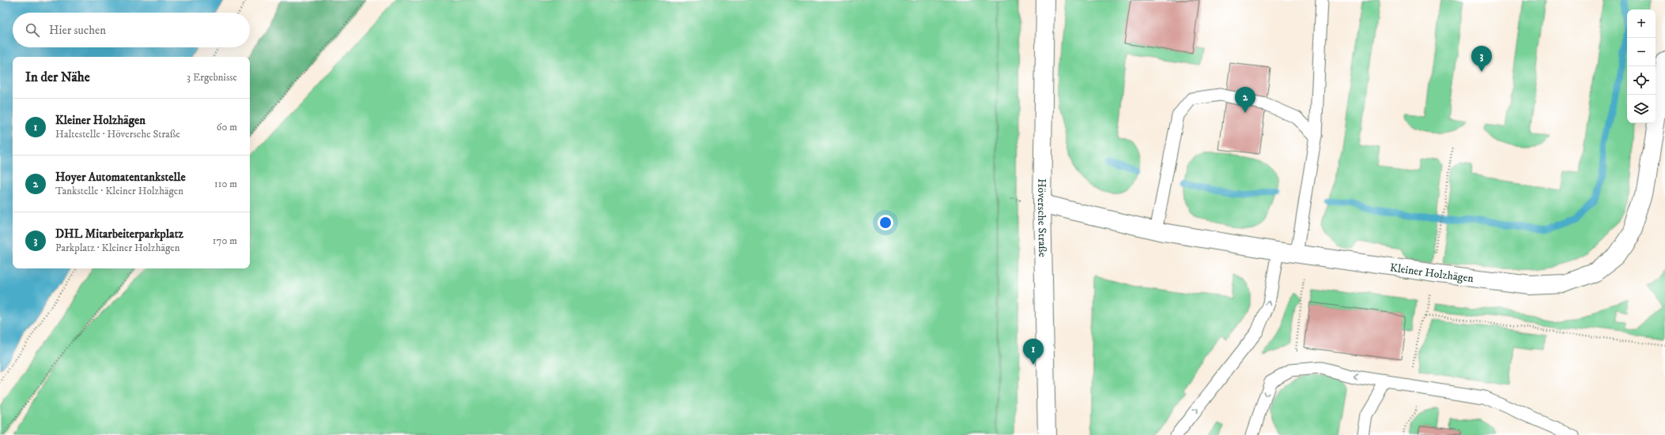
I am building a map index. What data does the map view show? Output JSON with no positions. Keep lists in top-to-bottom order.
{
  "streets": {
    "street": ["Höversche Straße", "Kleiner Holzhägen"]
  },
  "crossings": [
    ["Höversche Straße", "Kleiner Holzhägen"]
  ],
  "page": {
    "map_buttons": ["+", "−"],
    "search": "Hier suchen",
    "pins": ["3", "2", "1"],
    "heading": ["In der Nähe", "3 Ergebnisse"],
    "list": [
      {
        "mark": "1",
        "name": "Kleiner Holzhägen",
        "note": "Haltestelle · Höversche Straße",
        "value": "60 m"
      },
      {
        "mark": "2",
        "name": "Hoyer Automatentankstelle",
        "note": "Tankstelle · Kleiner Holzhägen",
        "value": "110 m"
      },
      {
        "mark": "3",
        "name": "DHL Mitarbeiterparkplatz",
        "note": "Parkplatz · Kleiner Holzhägen",
        "value": "170 m"
      }
    ]
  }
}
